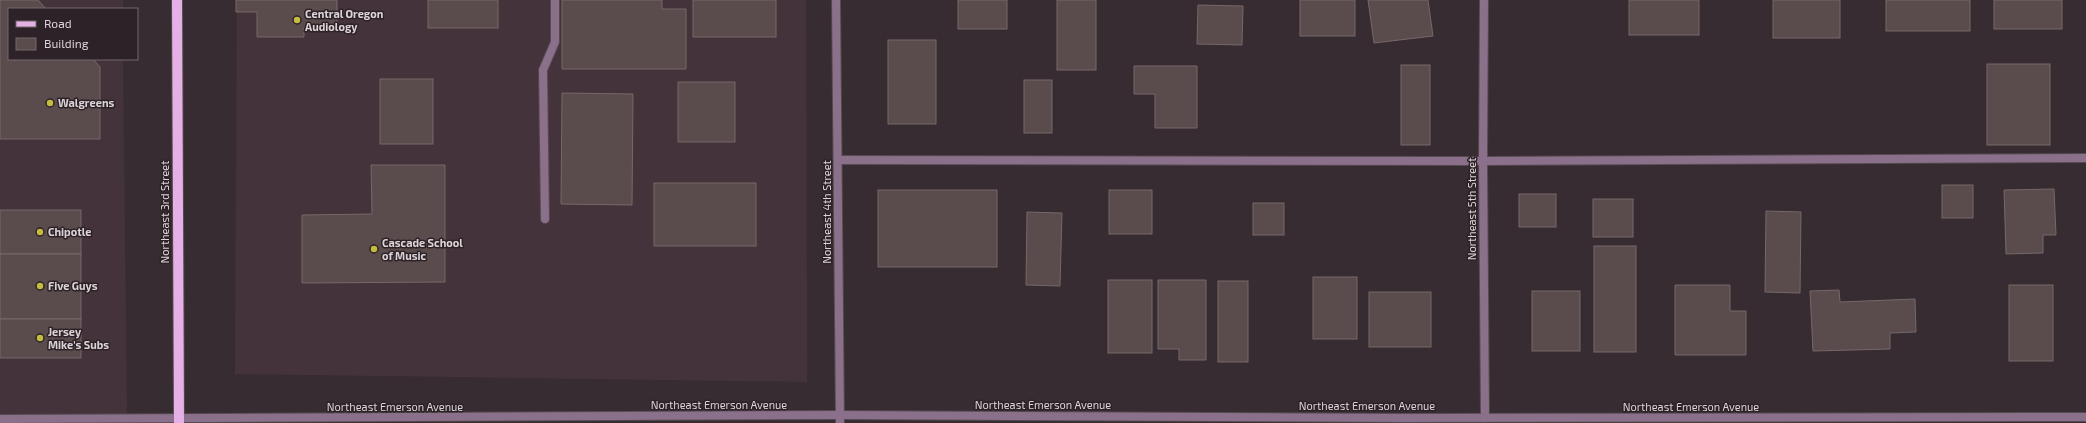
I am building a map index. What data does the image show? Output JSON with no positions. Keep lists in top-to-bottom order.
{
  "streets": {
    "main road": ["Northeast 3rd Street"],
    "street": ["Northeast 5th Street", "Northeast 4th Street", "Northeast Emerson Avenue"]
  },
  "crossings": [
    ["Northeast 5th Street", "Northeast Emerson Avenue"],
    ["Northeast 3rd Street", "Northeast Emerson Avenue"],
    ["Northeast 4th Street", "Northeast Emerson Avenue"]
  ],
  "places": [
    "Central Oregon Audiology",
    "Walgreens",
    "Chipotle",
    "Cascade School of Music",
    "Five Guys",
    "Jersey Mike's Subs"
  ],
  "legend": ["Road", "Building"]
}
